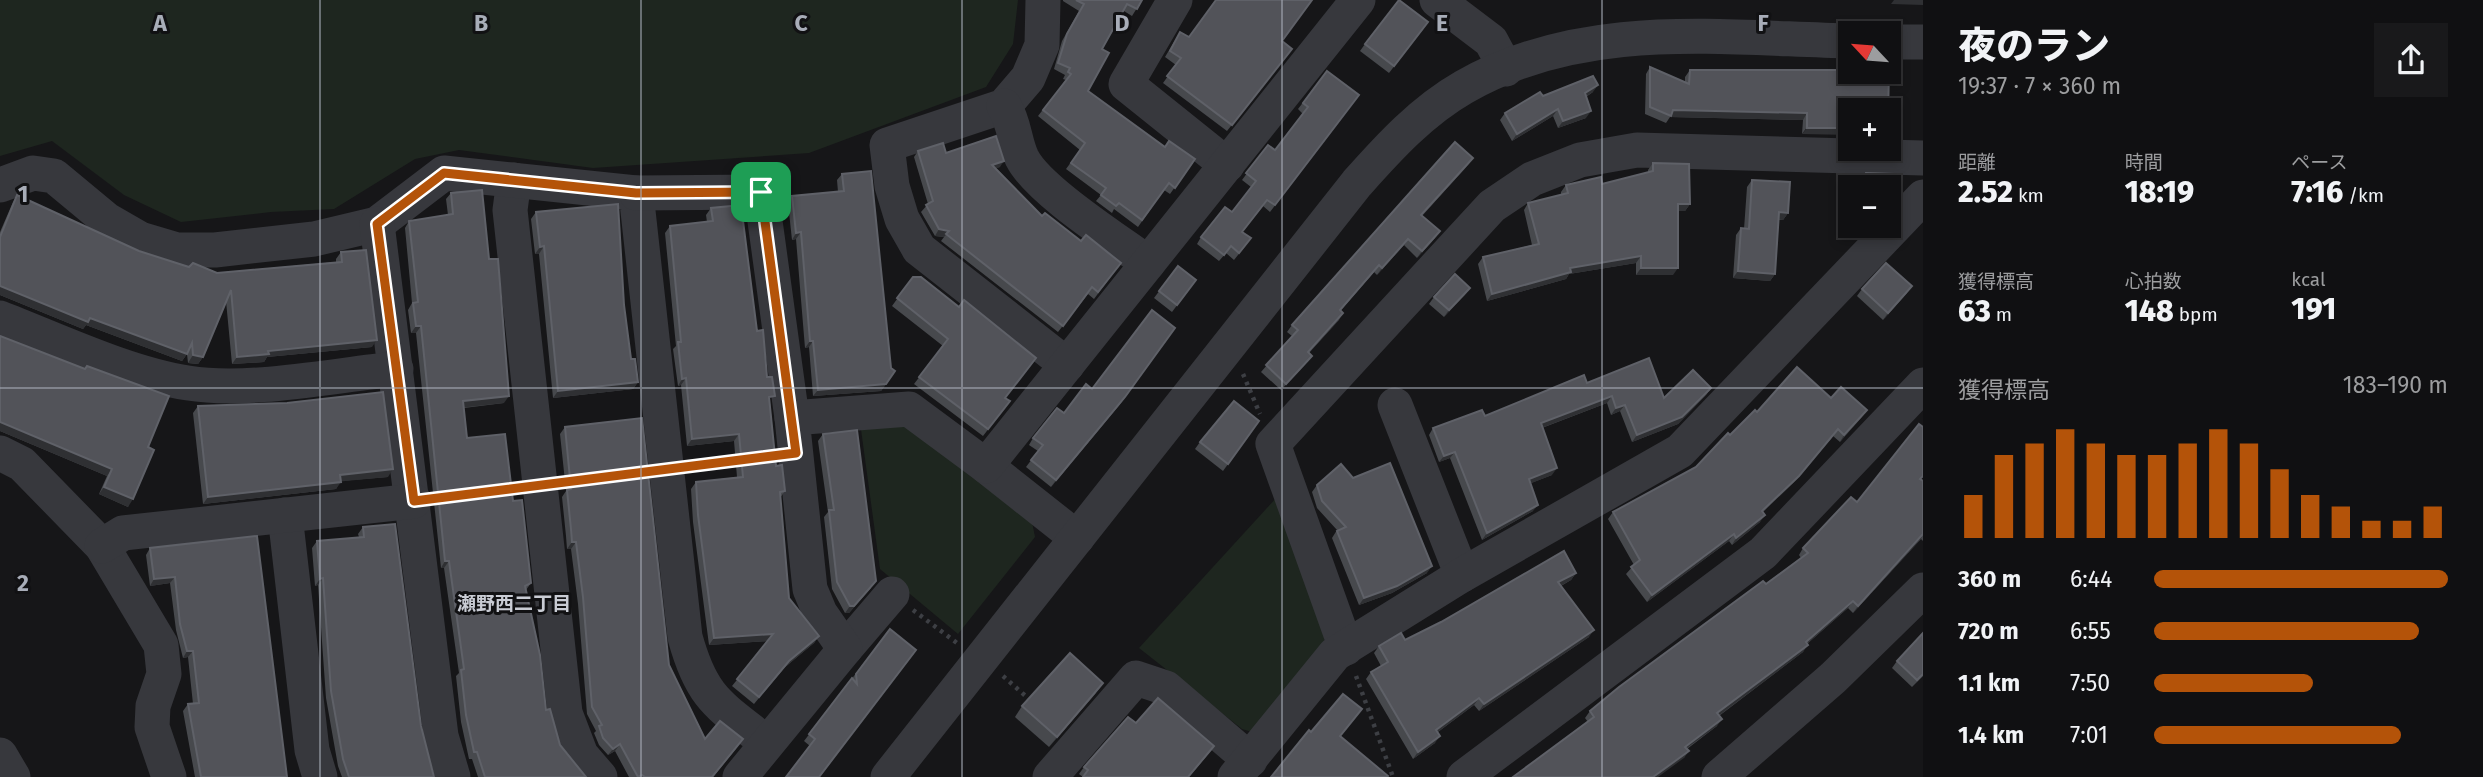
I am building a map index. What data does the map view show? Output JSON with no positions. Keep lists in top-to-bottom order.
{
  "districts": ["瀬野西二丁目"],
  "north": "top left",
  "page": {
    "heading": ["夜のラン", "19:37 · 7 × 360 m"],
    "map_buttons": ["+", "−"],
    "stats": [
      ["距離", "2.52 km"],
      ["時間", "18:19"],
      ["ペース", "7:16 /km"],
      ["獲得標高", "63 m"],
      ["心拍数", "148 bpm"],
      ["kcal", "191"]
    ],
    "chart": ["獲得標高", "183–190 m"],
    "list": [
      {
        "name": "360 m",
        "note": "6:44"
      },
      {
        "name": "720 m",
        "note": "6:55"
      },
      {
        "name": "1.1 km",
        "note": "7:50"
      },
      {
        "name": "1.4 km",
        "note": "7:01"
      }
    ]
  },
  "grid": {
    "columns": [
      "A",
      "B",
      "C",
      "D",
      "E",
      "F"
    ],
    "rows": ["1", "2"]
  }
}
